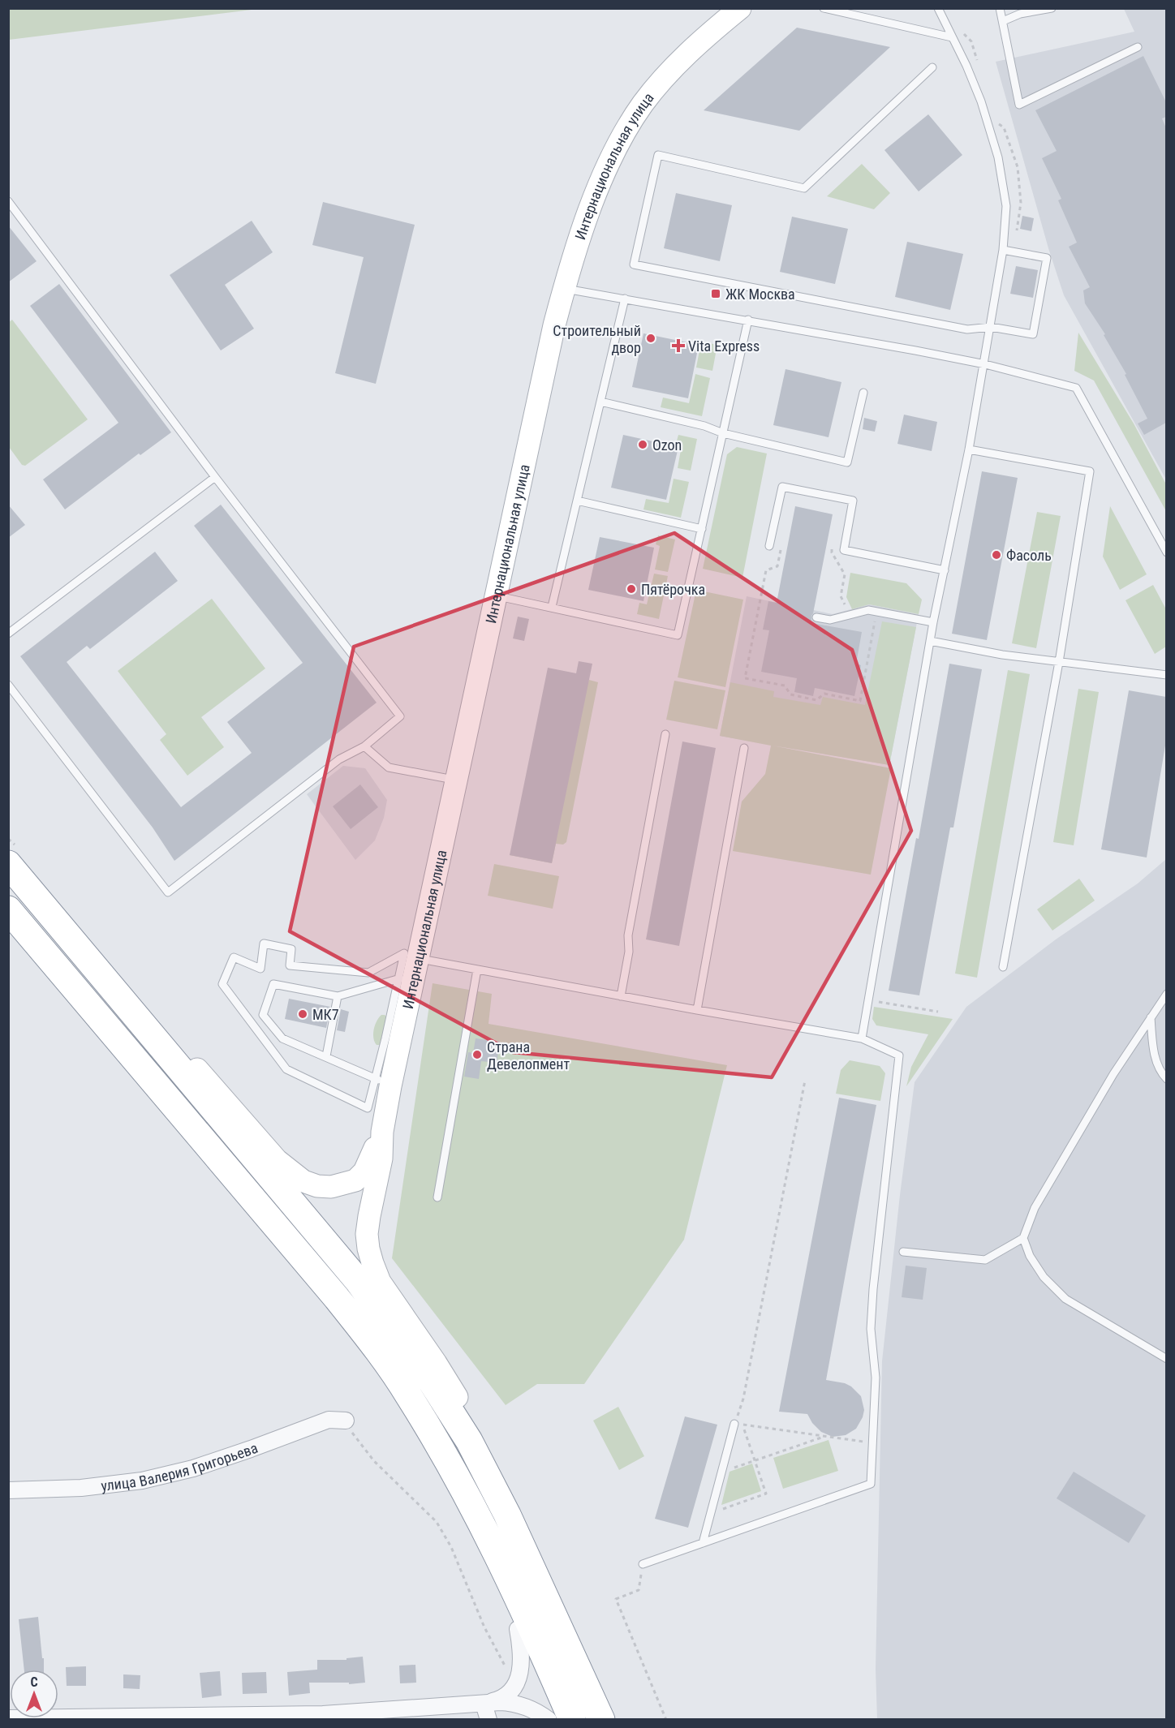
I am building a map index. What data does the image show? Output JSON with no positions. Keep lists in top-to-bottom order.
{
  "streets": {
    "street": ["Интернациональная улица", "улица Валерия Григорьева"]
  },
  "places": {
    "transit": ["ЖК Москва"],
    "other": [
      "Строительный двор",
      "Ozon",
      "Фасоль",
      "Пятёрочка",
      "МК7",
      "Страна Девелопмент"
    ],
    "health": ["Vita Express"]
  },
  "north": "top"
}
